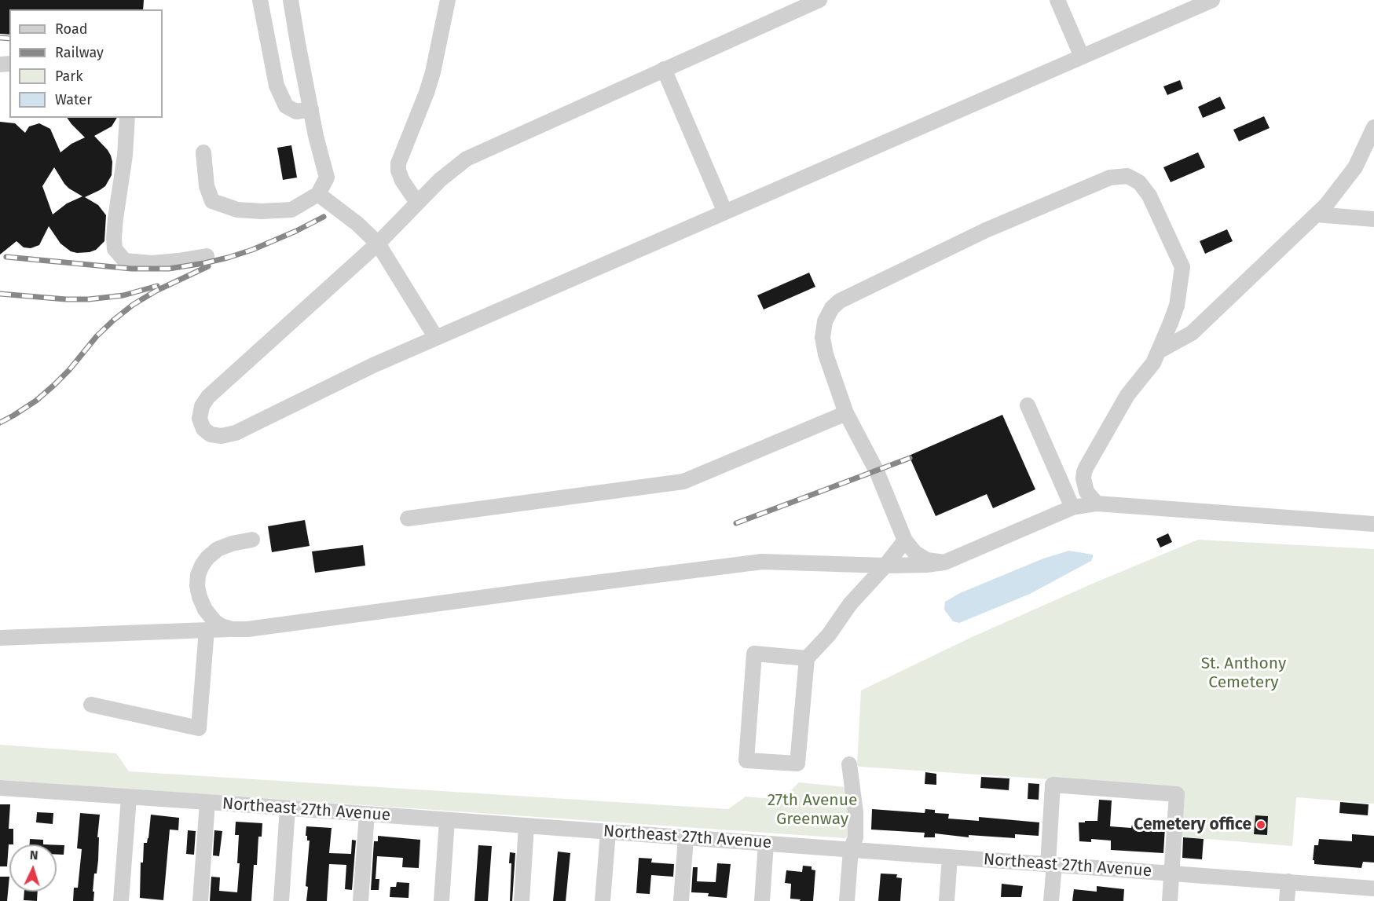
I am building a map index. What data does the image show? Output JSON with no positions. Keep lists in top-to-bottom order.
{
  "streets": {
    "street": ["Northeast 27th Avenue"]
  },
  "parks": ["St. Anthony Cemetery", "27th Avenue Greenway"],
  "places": ["Cemetery office"],
  "legend": [
    "Road",
    "Railway",
    "Park",
    "Water"
  ],
  "north": "top"
}
